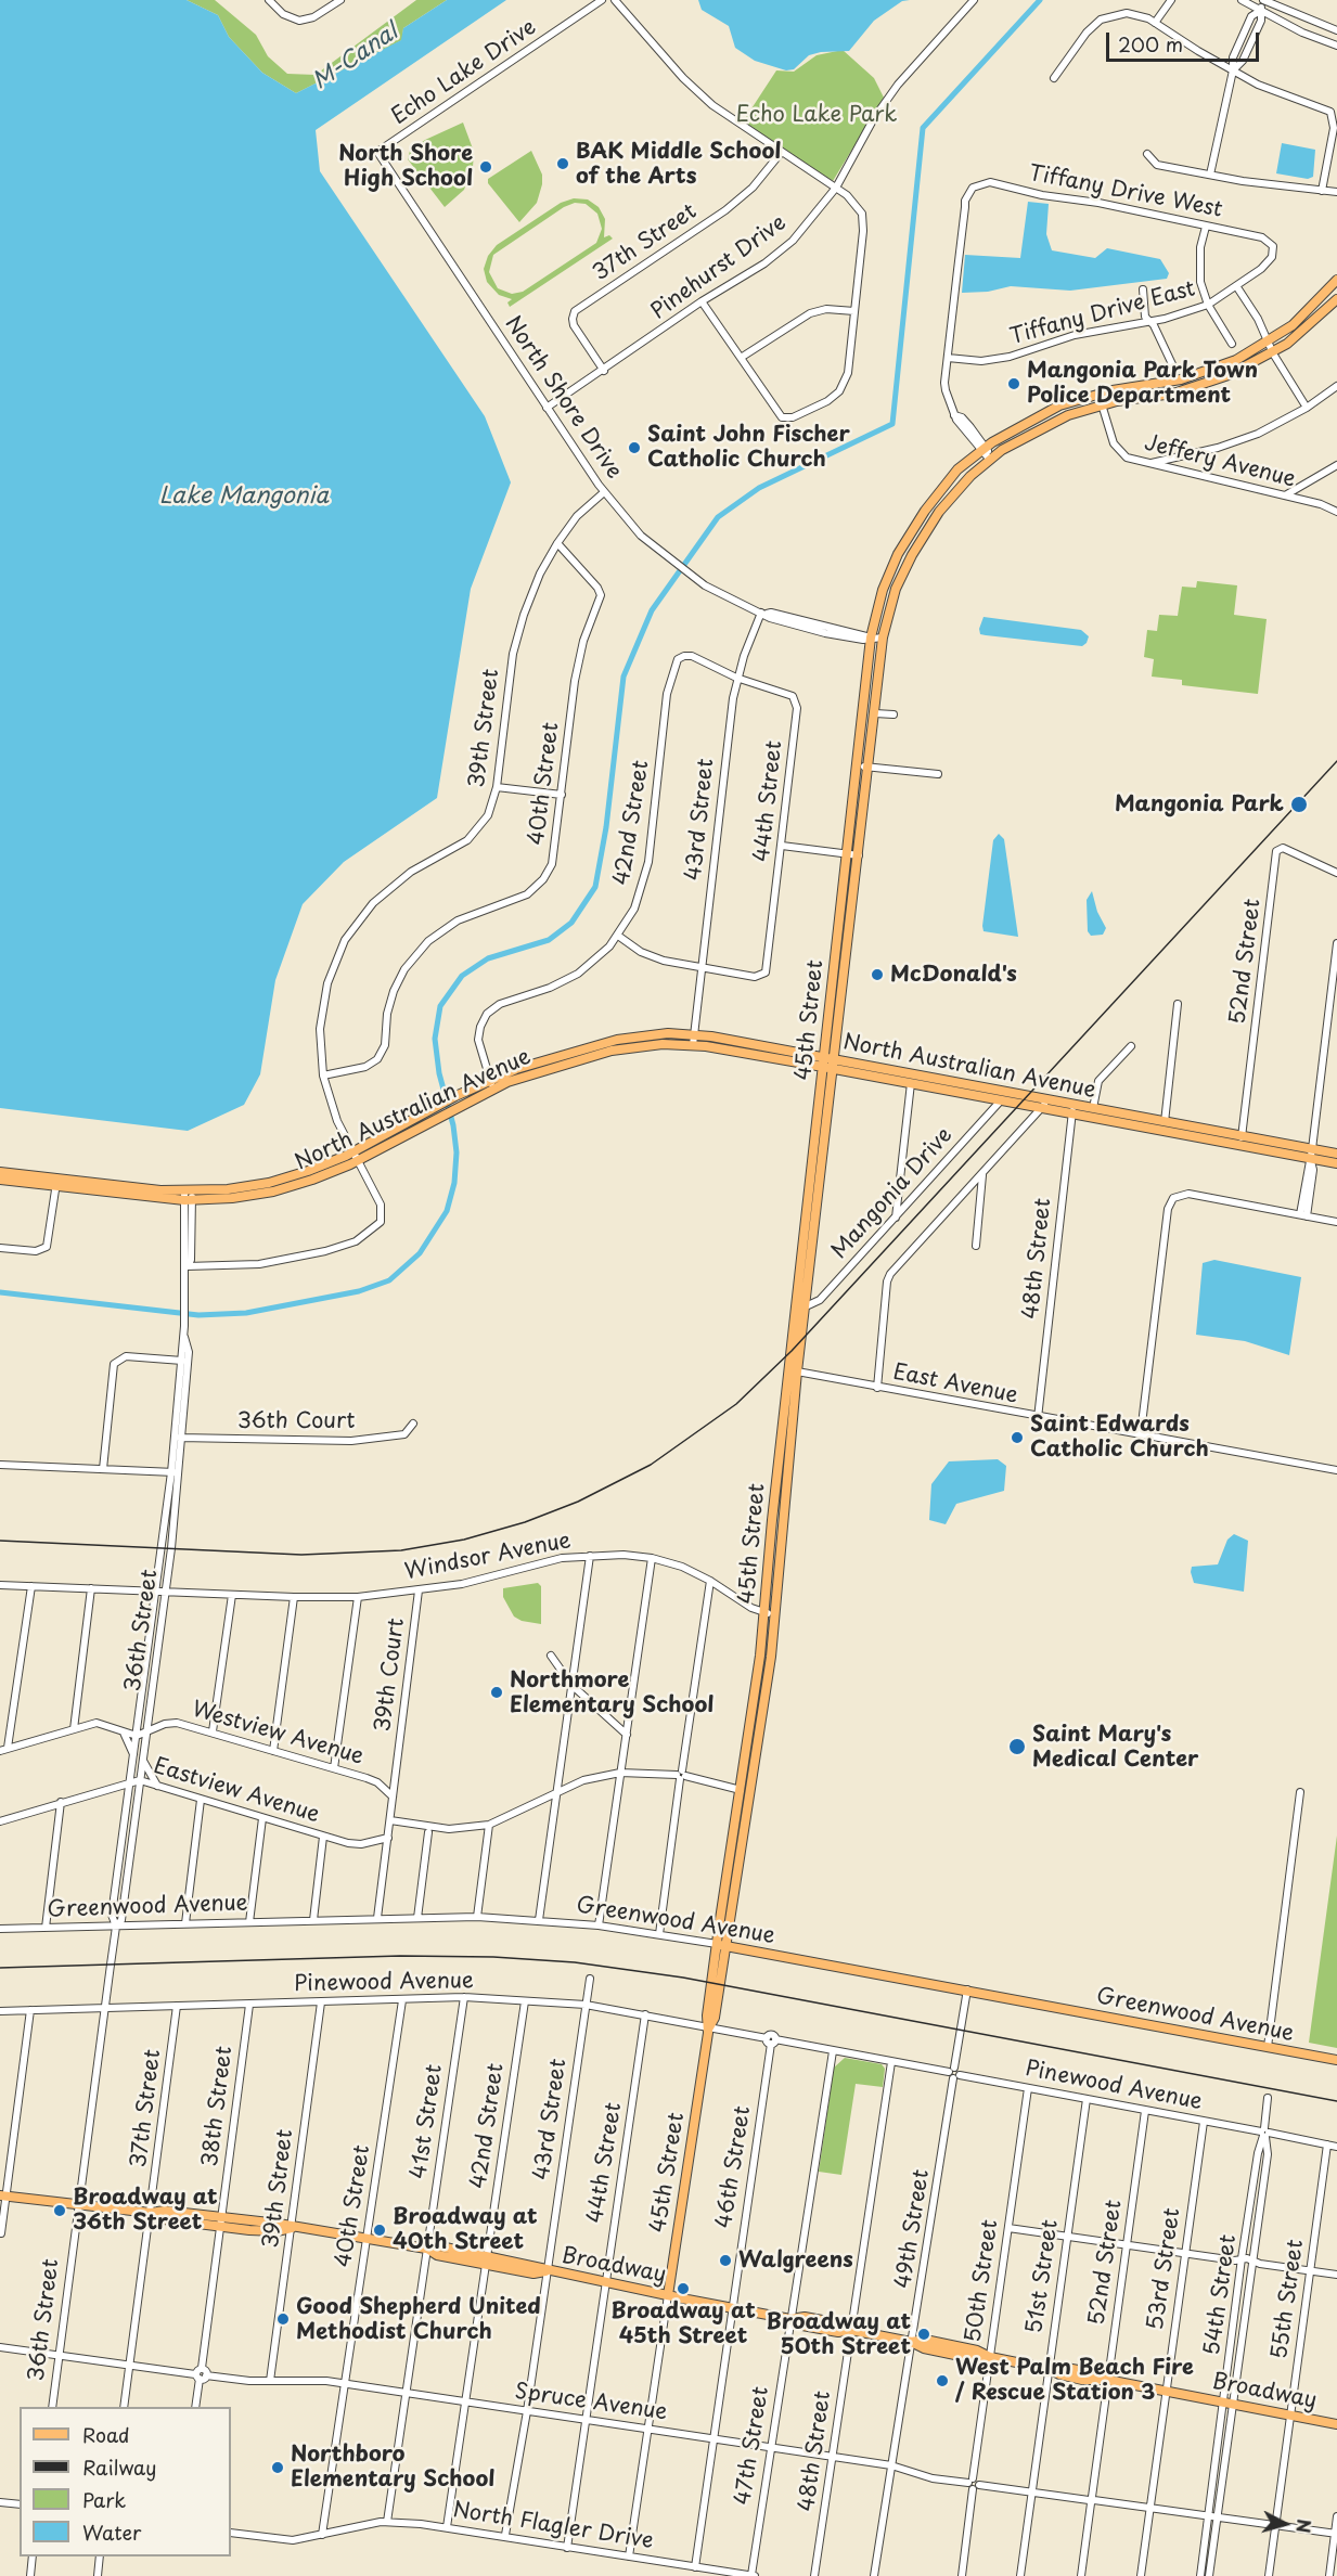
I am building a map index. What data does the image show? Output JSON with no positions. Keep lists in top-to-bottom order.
{
  "streets": {
    "main road": [
      "45th Street",
      "North Australian Avenue",
      "Greenwood Avenue",
      "Broadway"
    ],
    "street": [
      "Echo Lake Drive",
      "Tiffany Drive West",
      "37th Street",
      "Pinehurst Drive",
      "Tiffany Drive East",
      "North Shore Drive",
      "Jeffery Avenue",
      "39th Street",
      "40th Street",
      "44th Street",
      "43rd Street",
      "42nd Street",
      "52nd Street",
      "Mangonia Drive",
      "48th Street",
      "East Avenue",
      "36th Court",
      "Windsor Avenue",
      "36th Street",
      "39th Court",
      "Westview Avenue",
      "Eastview Avenue",
      "Pinewood Avenue",
      "38th Street",
      "41st Street",
      "46th Street",
      "49th Street",
      "53rd Street",
      "51st Street",
      "50th Street",
      "54th Street",
      "55th Street",
      "Spruce Avenue",
      "47th Street",
      "North Flagler Drive"
    ]
  },
  "crossings": [
    ["Echo Lake Drive", "North Shore Drive"],
    ["Tiffany Drive West", "Tiffany Drive East"],
    ["37th Street", "Pinehurst Drive"],
    ["37th Street", "Pinewood Avenue"],
    ["37th Street", "Broadway"],
    ["37th Street", "Spruce Avenue"],
    ["Pinehurst Drive", "North Shore Drive"],
    ["North Shore Drive", "39th Street"],
    ["North Shore Drive", "43rd Street"],
    ["North Shore Drive", "45th Street"],
    ["Jeffery Avenue", "45th Street"],
    ["39th Street", "40th Street"],
    ["39th Street", "North Australian Avenue"],
    ["39th Street", "36th Street"],
    ["39th Street", "Pinewood Avenue"],
    ["39th Street", "Broadway"],
    ["39th Street", "Spruce Avenue"],
    ["40th Street", "Pinewood Avenue"],
    ["40th Street", "Broadway"],
    ["40th Street", "Spruce Avenue"],
    ["40th Street", "North Flagler Drive"],
    ["44th Street", "43rd Street"],
    ["44th Street", "42nd Street"],
    ["44th Street", "Pinewood Avenue"],
    ["44th Street", "Broadway"],
    ["44th Street", "Spruce Avenue"],
    ["44th Street", "North Flagler Drive"],
    ["43rd Street", "42nd Street"],
    ["43rd Street", "North Australian Avenue"],
    ["43rd Street", "Pinewood Avenue"],
    ["43rd Street", "Broadway"],
    ["43rd Street", "Spruce Avenue"],
    ["43rd Street", "North Flagler Drive"],
    ["42nd Street", "North Australian Avenue"],
    ["42nd Street", "Pinewood Avenue"],
    ["42nd Street", "Broadway"],
    ["42nd Street", "Spruce Avenue"],
    ["42nd Street", "North Flagler Drive"],
    ["52nd Street", "North Australian Avenue"],
    ["52nd Street", "Pinewood Avenue"],
    ["52nd Street", "Broadway"],
    ["52nd Street", "Spruce Avenue"],
    ["45th Street", "North Australian Avenue"],
    ["45th Street", "Mangonia Drive"],
    ["45th Street", "East Avenue"],
    ["45th Street", "Windsor Avenue"],
    ["45th Street", "Greenwood Avenue"],
    ["45th Street", "Pinewood Avenue"],
    ["45th Street", "Broadway"],
    ["45th Street", "Spruce Avenue"],
    ["45th Street", "North Flagler Drive"],
    ["North Australian Avenue", "Mangonia Drive"],
    ["North Australian Avenue", "48th Street"],
    ["North Australian Avenue", "36th Street"],
    ["48th Street", "East Avenue"],
    ["48th Street", "Pinewood Avenue"],
    ["48th Street", "Broadway"],
    ["48th Street", "Spruce Avenue"],
    ["36th Court", "36th Street"],
    ["Windsor Avenue", "36th Street"],
    ["Windsor Avenue", "39th Court"],
    ["36th Street", "Westview Avenue"],
    ["36th Street", "Eastview Avenue"],
    ["36th Street", "Greenwood Avenue"],
    ["36th Street", "Pinewood Avenue"],
    ["36th Street", "Broadway"],
    ["36th Street", "Spruce Avenue"],
    ["39th Court", "Westview Avenue"],
    ["39th Court", "Eastview Avenue"],
    ["39th Court", "Greenwood Avenue"],
    ["Greenwood Avenue", "49th Street"],
    ["Pinewood Avenue", "38th Street"],
    ["Pinewood Avenue", "41st Street"],
    ["Pinewood Avenue", "46th Street"],
    ["Pinewood Avenue", "49th Street"],
    ["Pinewood Avenue", "53rd Street"],
    ["Pinewood Avenue", "51st Street"],
    ["Pinewood Avenue", "50th Street"],
    ["Pinewood Avenue", "54th Street"],
    ["Pinewood Avenue", "55th Street"],
    ["Pinewood Avenue", "47th Street"],
    ["38th Street", "Broadway"],
    ["38th Street", "Spruce Avenue"],
    ["41st Street", "Broadway"],
    ["41st Street", "Spruce Avenue"],
    ["41st Street", "North Flagler Drive"],
    ["46th Street", "Broadway"],
    ["46th Street", "Spruce Avenue"],
    ["46th Street", "North Flagler Drive"],
    ["49th Street", "Broadway"],
    ["49th Street", "Spruce Avenue"],
    ["Broadway", "53rd Street"],
    ["Broadway", "51st Street"],
    ["Broadway", "50th Street"],
    ["Broadway", "54th Street"],
    ["Broadway", "55th Street"],
    ["Broadway", "47th Street"],
    ["53rd Street", "Spruce Avenue"],
    ["51st Street", "Spruce Avenue"],
    ["50th Street", "Spruce Avenue"],
    ["54th Street", "Spruce Avenue"],
    ["55th Street", "Spruce Avenue"],
    ["Spruce Avenue", "47th Street"],
    ["47th Street", "North Flagler Drive"]
  ],
  "water": ["M-Canal", "Lake Mangonia"],
  "parks": ["Echo Lake Park"],
  "places": [
    "BAK Middle School of the Arts",
    "North Shore High School",
    "Mangonia Park Town Police Department",
    "Saint John Fischer Catholic Church",
    "Mangonia Park",
    "McDonald's",
    "Saint Edwards Catholic Church",
    "Northmore Elementary School",
    "Saint Mary's Medical Center",
    "Broadway at 36th Street",
    "Broadway at 40th Street",
    "Walgreens",
    "Broadway at 45th Street",
    "Good Shepherd United Methodist Church",
    "Broadway at 50th Street",
    "West Palm Beach Fire / Rescue Station 3",
    "Northboro Elementary School"
  ],
  "legend": [
    "Road",
    "Railway",
    "Park",
    "Water"
  ],
  "scale_bar": "200 m",
  "north": "right"
}
